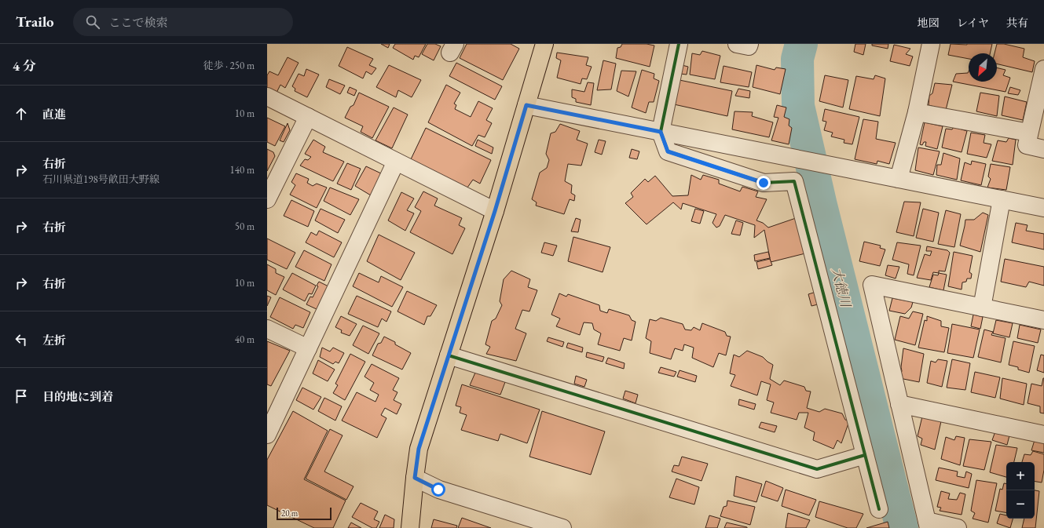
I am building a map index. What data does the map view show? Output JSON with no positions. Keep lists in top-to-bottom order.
{
  "water": ["大徳川"],
  "scale_bar": "20 m",
  "north": "bottom left",
  "page": {
    "header": "Trailo",
    "search": "ここで検索",
    "nav": ["地図", "レイヤ", "共有"],
    "heading": ["4 分", "徒歩 · 250 m"],
    "list": [
      ["直進", "10 m"],
      ["右折", "石川県道198号畝田大野線", "140 m"],
      ["右折", "50 m"],
      ["右折", "10 m"],
      ["左折", "40 m"],
      "目的地に到着"
    ],
    "map_buttons": ["+", "−"],
    "scale": "20 m"
  }
}
